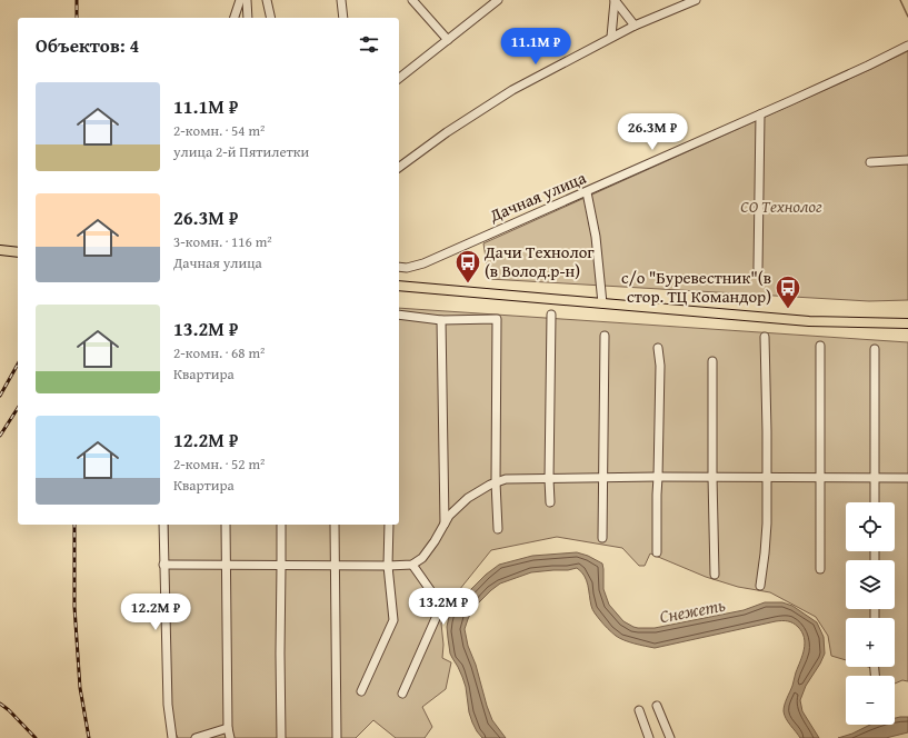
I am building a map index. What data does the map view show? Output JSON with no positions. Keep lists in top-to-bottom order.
{
  "streets": {
    "street": ["Дачная улица"]
  },
  "water": ["Снежеть"],
  "parks": ["СО Технолог"],
  "places": {
    "bus stop": ["Дачи Технолог (в Волод.р-н)", "с/о \"Буревестник\"(в стор. ТЦ Командор)"]
  },
  "page": {
    "heading": "Объектов: 4",
    "price": [
      "11.1M ₽",
      "26.3M ₽",
      "13.2M ₽",
      "12.2M ₽"
    ],
    "list": [
      {
        "name": "11.1M ₽",
        "note": "2-комн. · 54 m² · улица 2-й Пятилетки"
      },
      {
        "name": "26.3M ₽",
        "note": "3-комн. · 116 m² · Дачная улица"
      },
      {
        "name": "13.2M ₽",
        "note": "2-комн. · 68 m² · Квартира"
      },
      {
        "name": "12.2M ₽",
        "note": "2-комн. · 52 m² · Квартира"
      }
    ],
    "map_buttons": ["+", "−"]
  }
}
